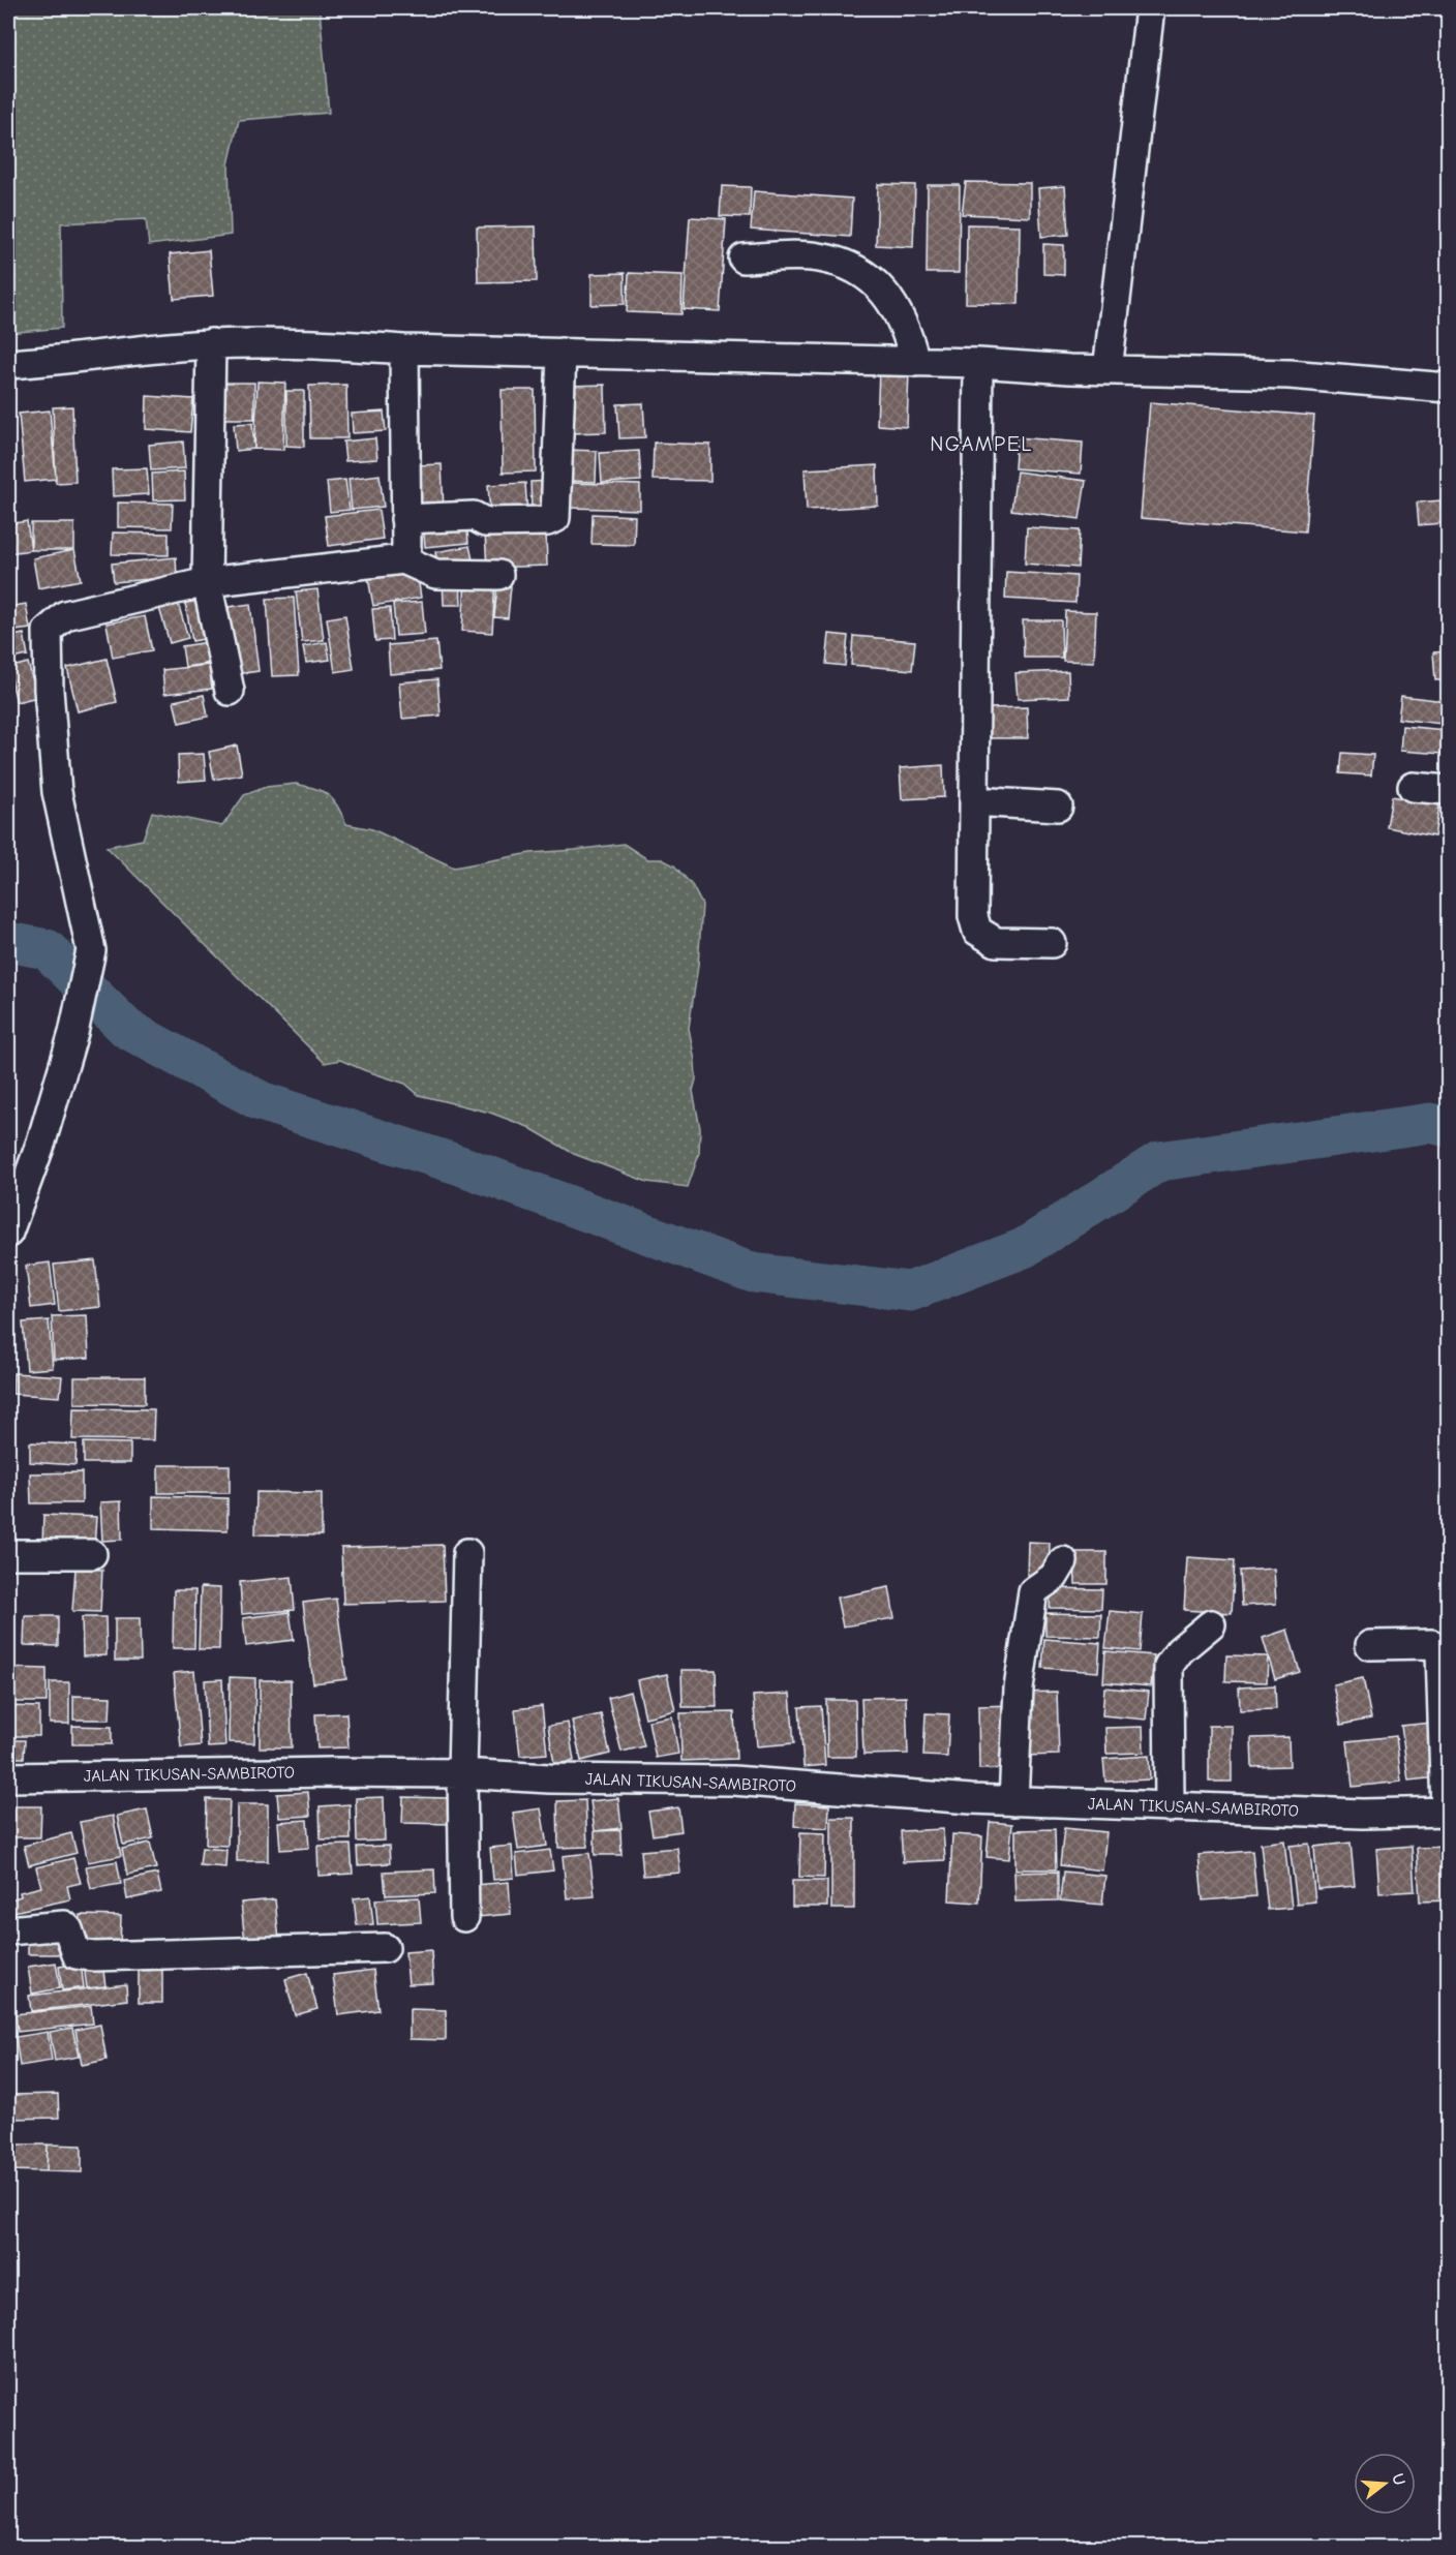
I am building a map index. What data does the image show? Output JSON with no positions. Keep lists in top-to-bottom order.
{
  "streets": {
    "street": ["JALAN TIKUSAN-SAMBIROTO"]
  },
  "districts": ["NGAMPEL"],
  "north": "right"
}
